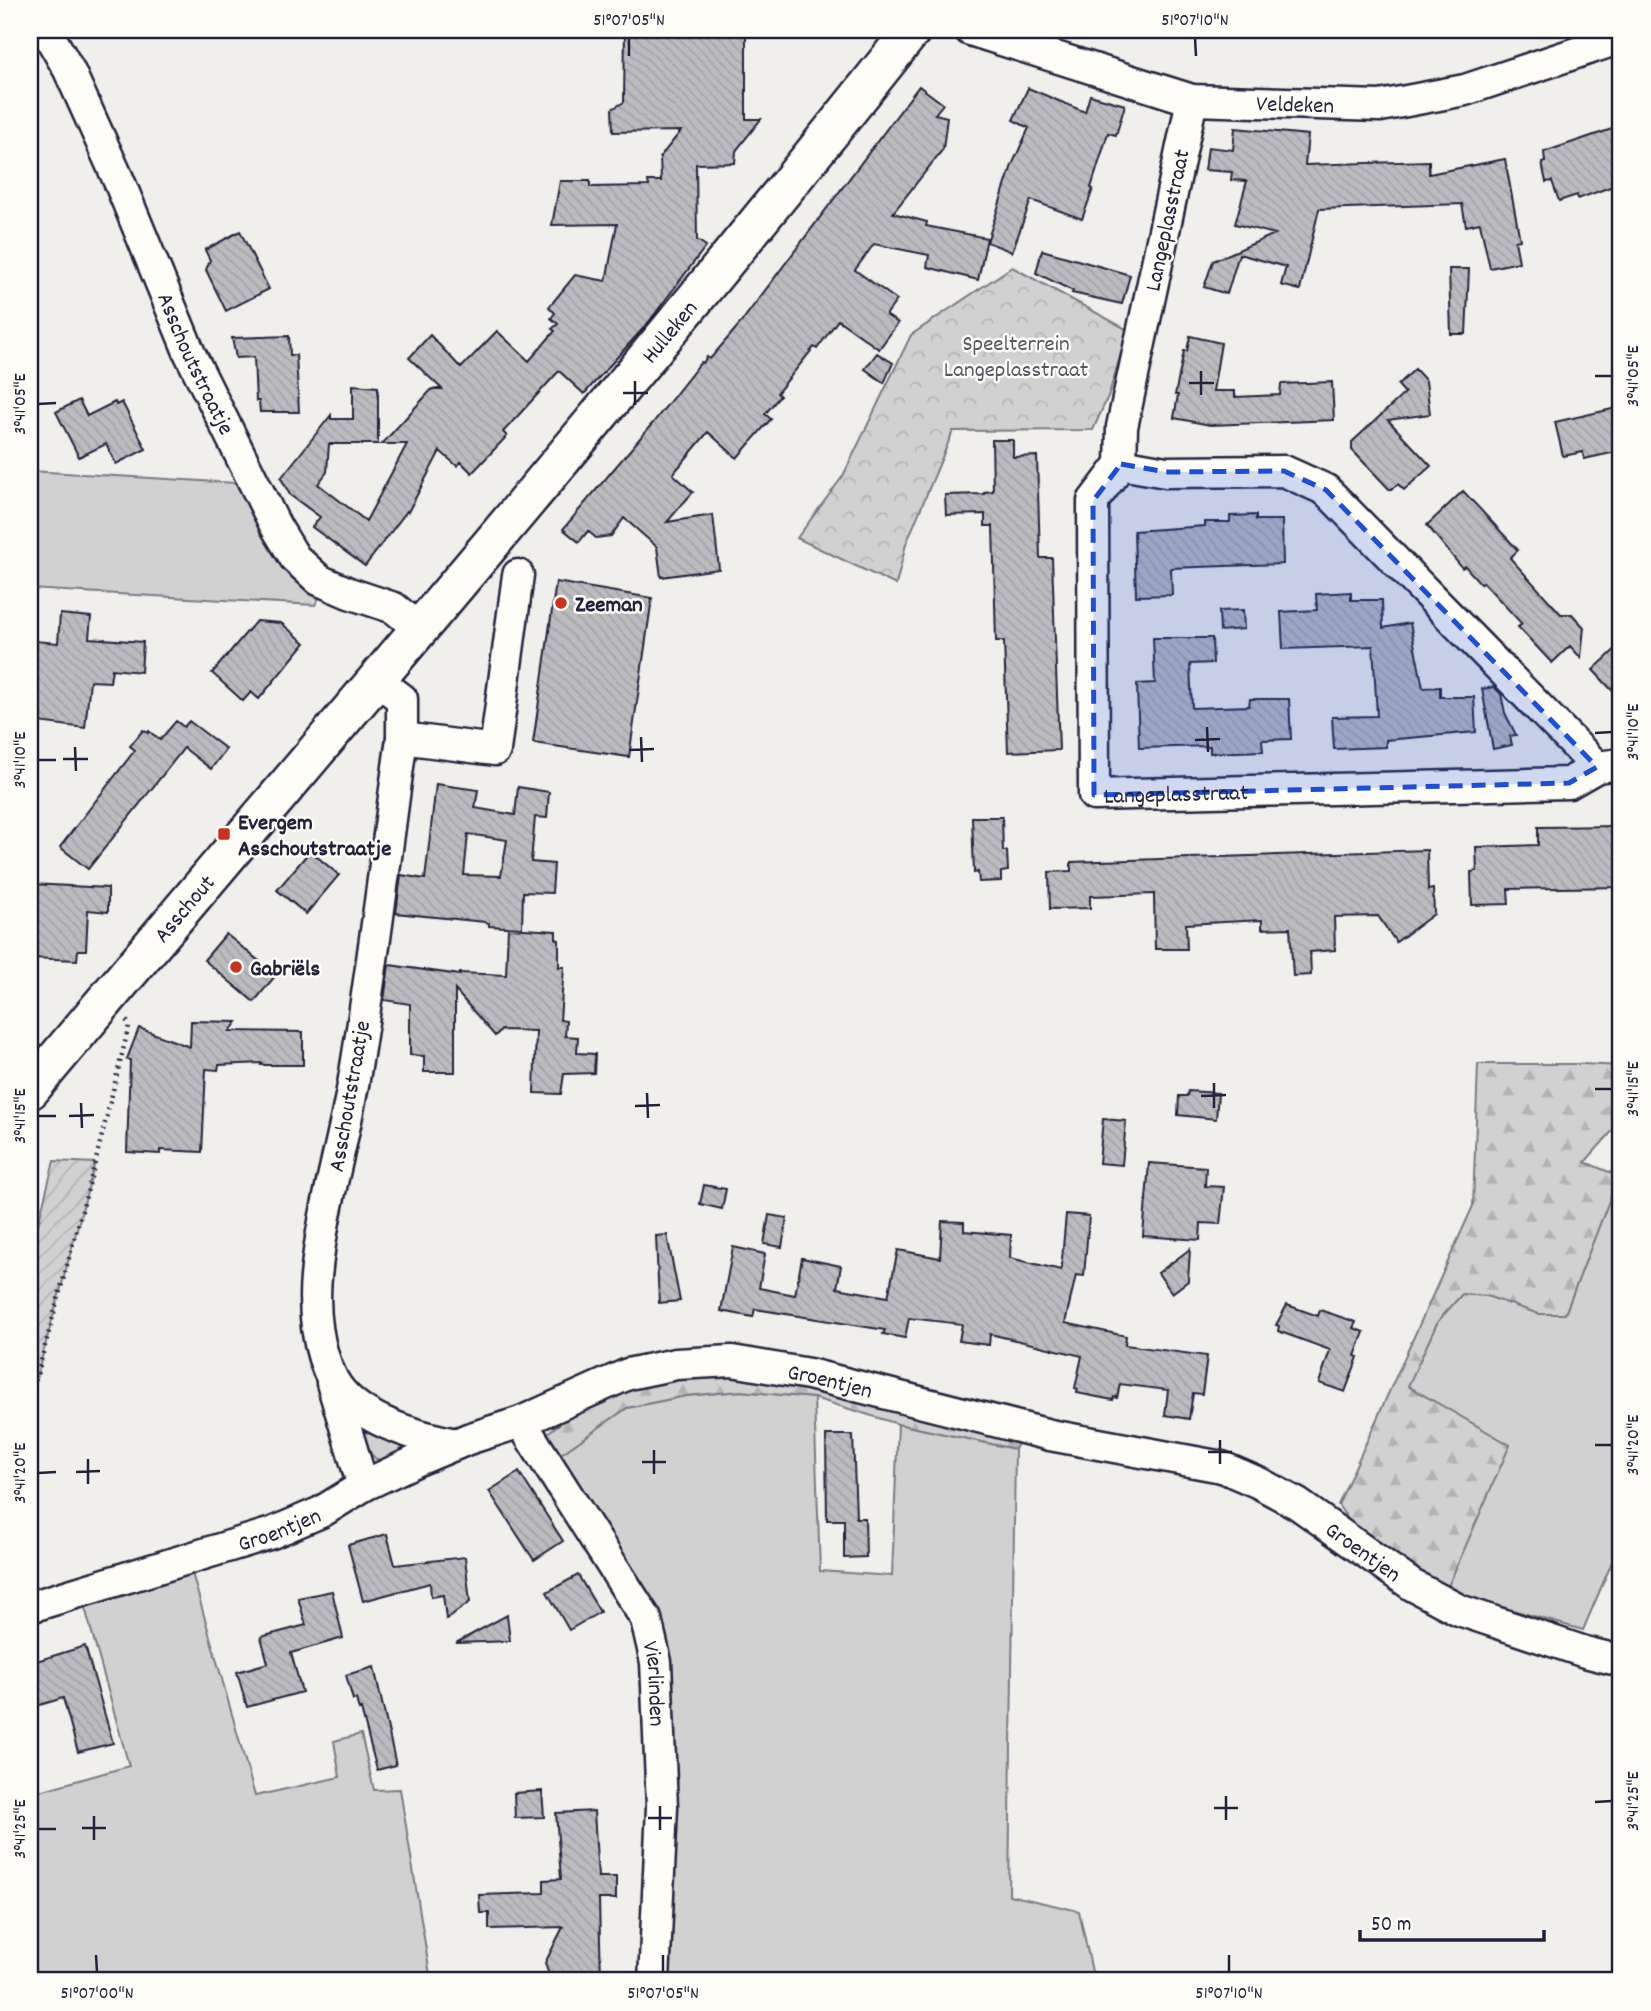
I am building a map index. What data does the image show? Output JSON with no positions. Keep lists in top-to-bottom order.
{
  "streets": {
    "main road": ["Hulleken", "Asschout"],
    "street": [
      "Veldeken",
      "Langeplasstraat",
      "Asschoutstraatje",
      "Groentjen",
      "Vierlinden"
    ]
  },
  "crossings": [
    ["Veldeken", "Langeplasstraat"],
    ["Hulleken", "Asschoutstraatje"],
    ["Hulleken", "Asschout"],
    ["Asschoutstraatje", "Asschout"],
    ["Asschoutstraatje", "Groentjen"],
    ["Groentjen", "Vierlinden"]
  ],
  "parks": ["Speelterrein Langeplasstraat"],
  "places": {
    "other": ["Zeeman", "Gabriëls"],
    "transit": ["Evergem Asschoutstraatje"]
  },
  "scale_bar": "50 m",
  "coordinates": [
    "51°07'05\"N",
    "51°07'10\"N",
    "3°41'05\"E",
    "3°41'10\"E",
    "3°41'15\"E",
    "3°41'20\"E",
    "3°41'25\"E",
    "51°07'00\"N"
  ]
}
